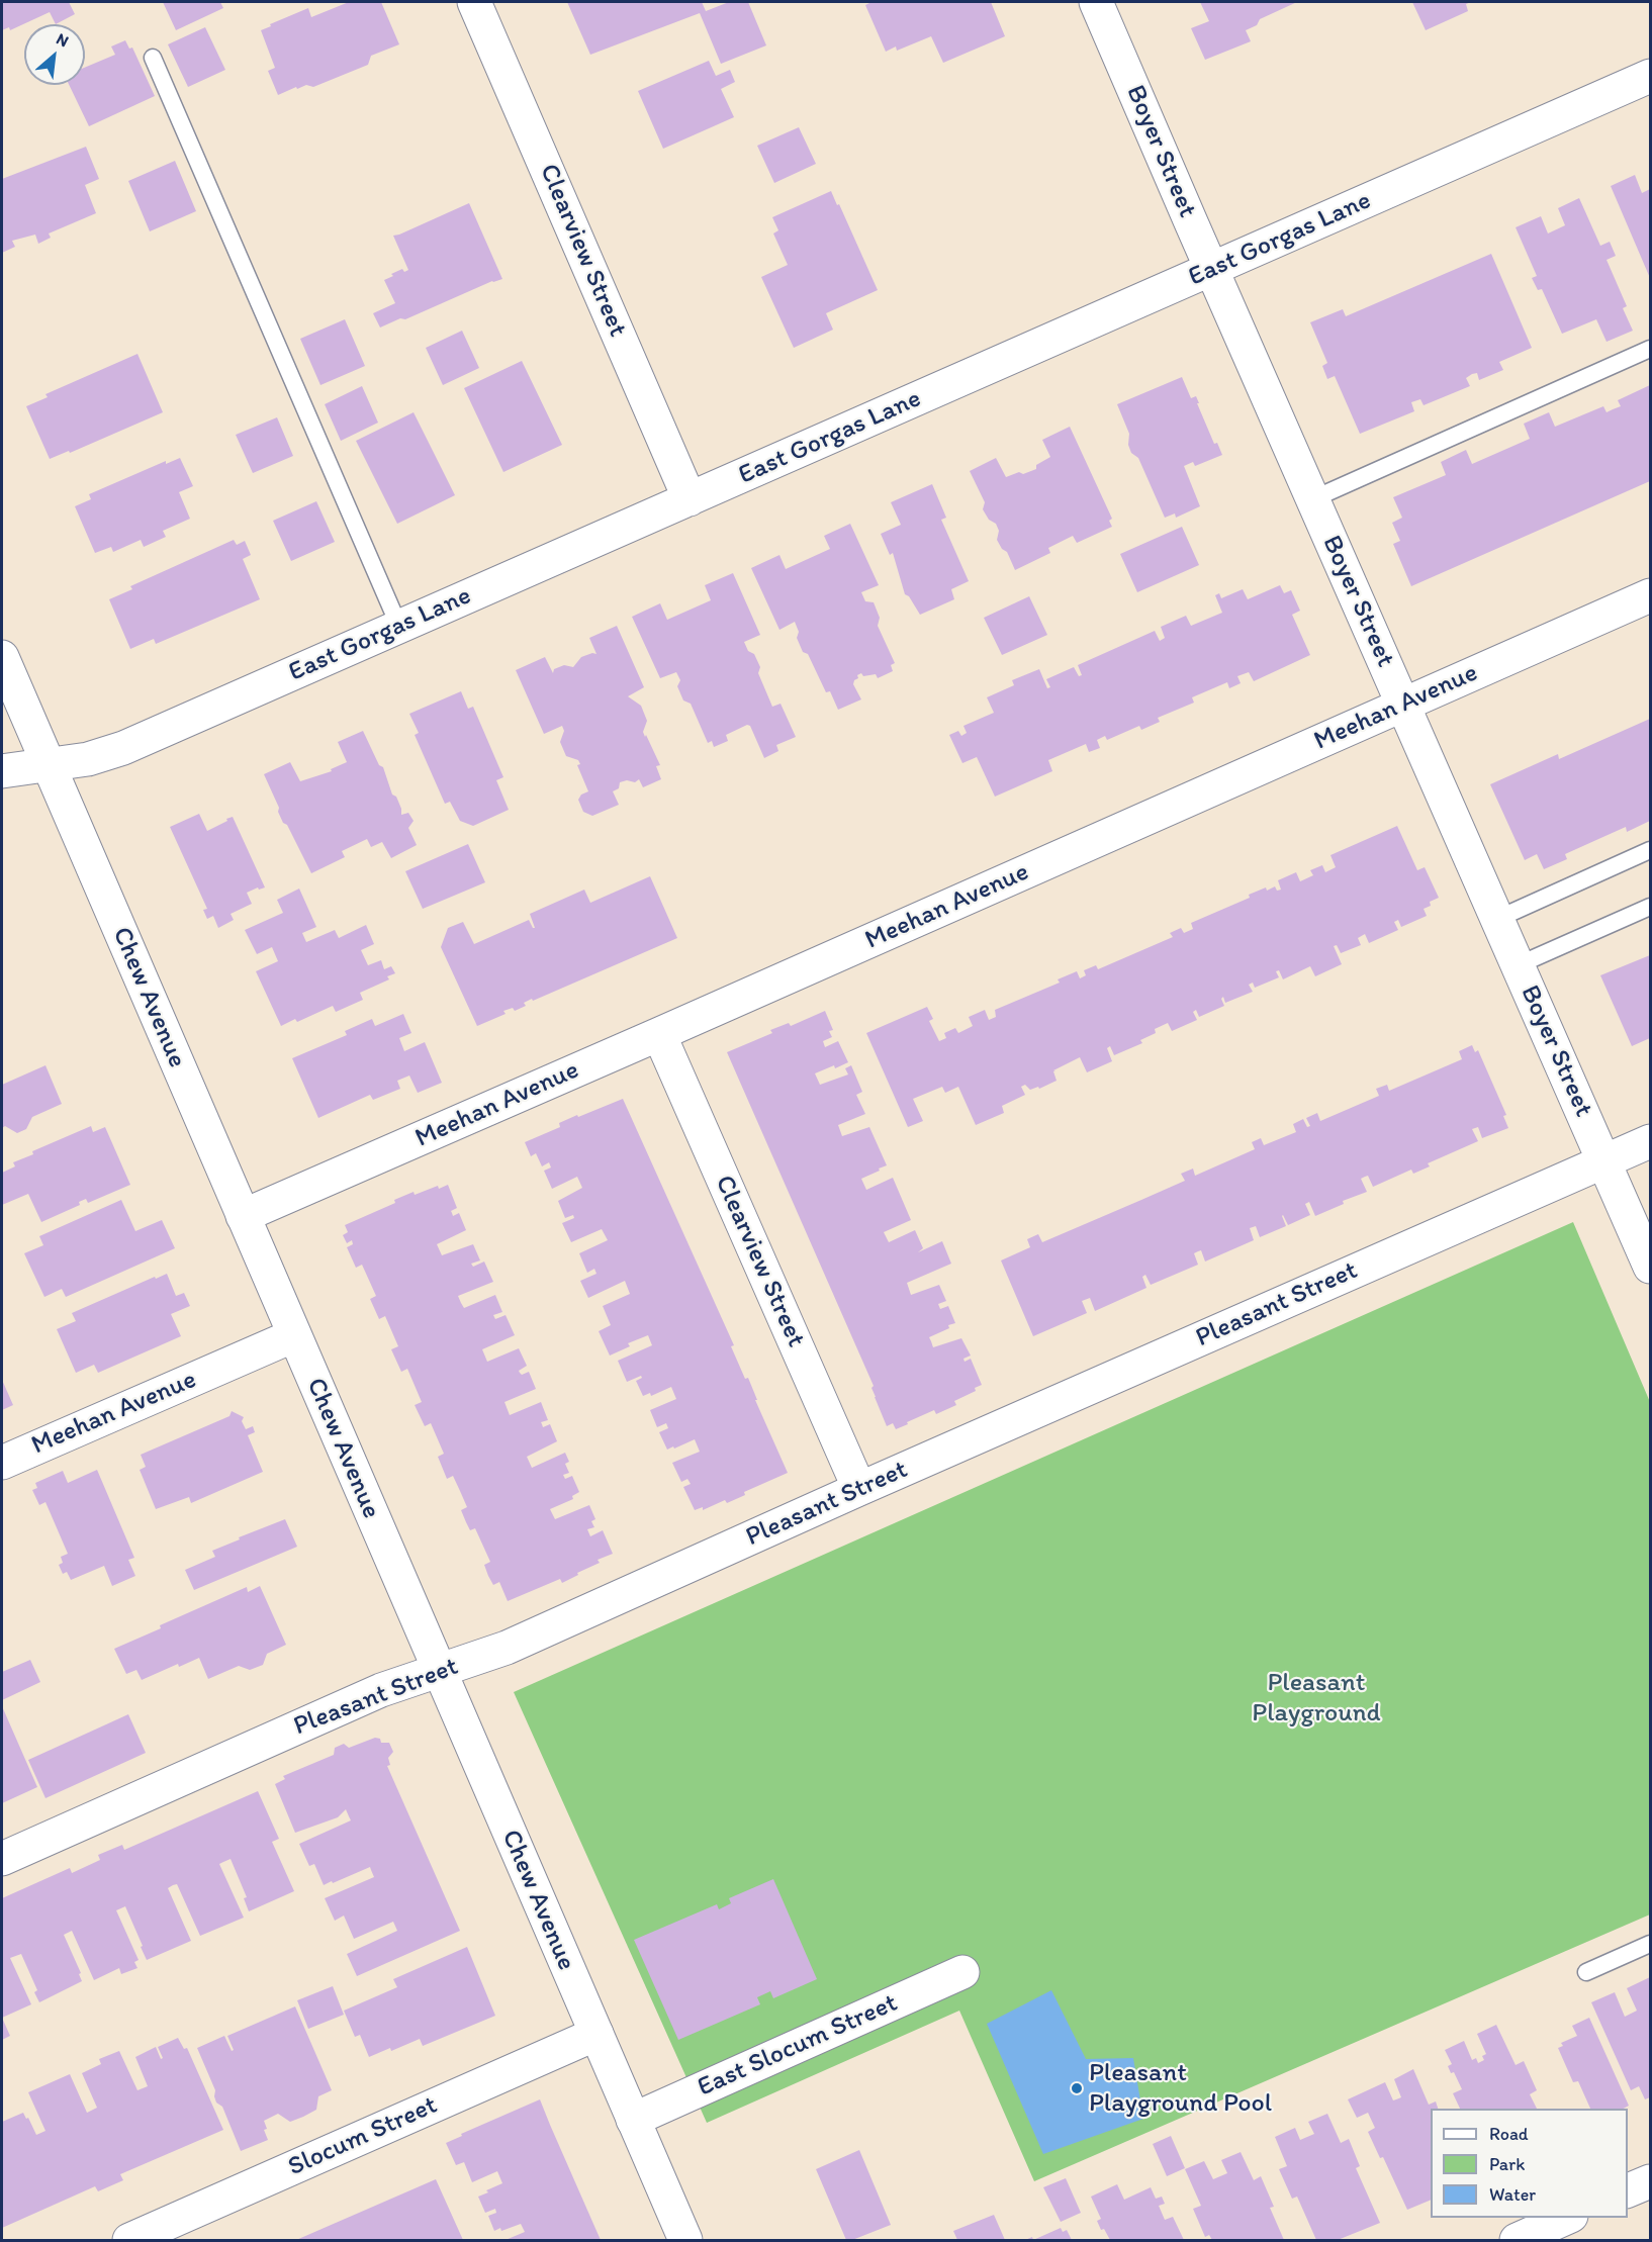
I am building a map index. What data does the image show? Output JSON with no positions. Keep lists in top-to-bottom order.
{
  "streets": {
    "street": [
      "Boyer Street",
      "East Gorgas Lane",
      "Clearview Street",
      "Meehan Avenue",
      "Chew Avenue",
      "Pleasant Street",
      "East Slocum Street",
      "Slocum Street"
    ]
  },
  "crossings": [
    ["Boyer Street", "East Gorgas Lane"],
    ["Boyer Street", "Meehan Avenue"],
    ["Boyer Street", "Pleasant Street"],
    ["East Gorgas Lane", "Clearview Street"],
    ["East Gorgas Lane", "Chew Avenue"],
    ["Clearview Street", "Meehan Avenue"],
    ["Clearview Street", "Pleasant Street"],
    ["Meehan Avenue", "Chew Avenue"],
    ["Chew Avenue", "Pleasant Street"],
    ["Chew Avenue", "East Slocum Street"],
    ["Chew Avenue", "Slocum Street"]
  ],
  "parks": ["Pleasant Playground"],
  "places": ["Pleasant Playground Pool"],
  "legend": ["Road", "Park", "Water"],
  "north": "top right"
}
